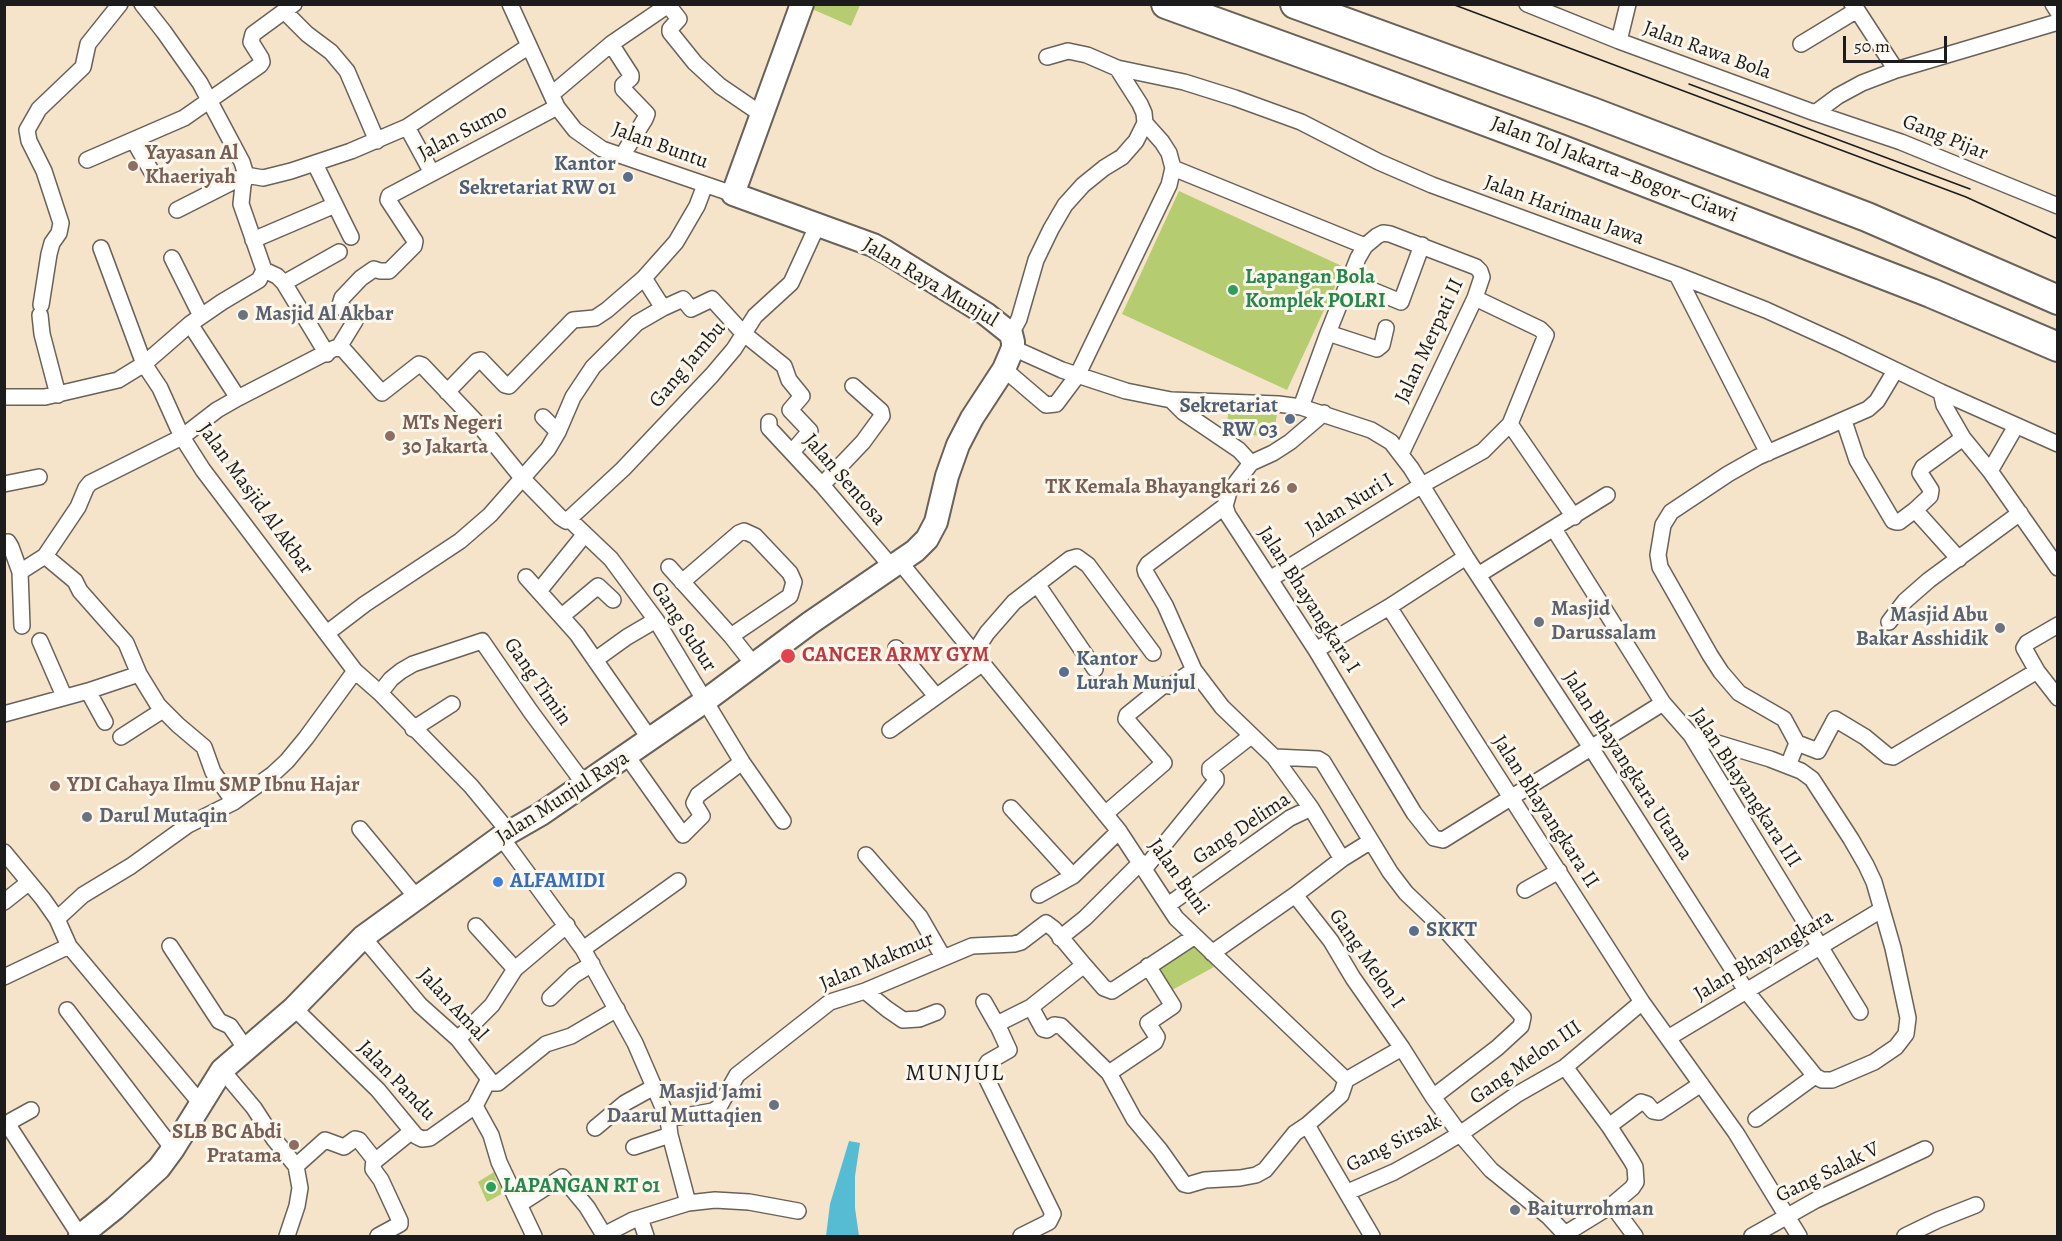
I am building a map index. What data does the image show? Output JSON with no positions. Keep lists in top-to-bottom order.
{
  "streets": {
    "highway": ["Jalan Tol Jakarta–Bogor–Ciawi"],
    "street": [
      "Jalan Rawa Bola",
      "Jalan Sumo",
      "Gang Pijar",
      "Jalan Buntu",
      "Jalan Harimau Jawa",
      "Jalan Raya Munjul",
      "Jalan Merpati II",
      "Gang Jambu",
      "Jalan Sentosa",
      "Jalan Masjid Al Akbar",
      "Jalan Nuri I",
      "Jalan Bhayangkara I",
      "Gang Subur",
      "Gang Timin",
      "Jalan Bhayangkara Utama",
      "Jalan Bhayangkara III",
      "Jalan Munjul Raya",
      "Jalan Bhayangkara II",
      "Gang Delima",
      "Jalan Buni",
      "Jalan Bhayangkara",
      "Gang Melon I",
      "Jalan Makmur",
      "Jalan Amal",
      "Gang Melon III",
      "Jalan Pandu",
      "Gang Sirsak",
      "Gang Salak V"
    ]
  },
  "crossings": [
    ["Jalan Rawa Bola", "Gang Pijar"],
    ["Jalan Sumo", "Jalan Buntu"],
    ["Jalan Sumo", "Gang Subur"],
    ["Jalan Buntu", "Jalan Raya Munjul"],
    ["Jalan Raya Munjul", "Gang Jambu"],
    ["Jalan Raya Munjul", "Jalan Bhayangkara Utama"],
    ["Jalan Raya Munjul", "Jalan Munjul Raya"],
    ["Jalan Merpati II", "Jalan Bhayangkara Utama"],
    ["Gang Jambu", "Gang Subur"],
    ["Jalan Sentosa", "Jalan Munjul Raya"],
    ["Jalan Sentosa", "Jalan Buni"],
    ["Jalan Masjid Al Akbar", "Gang Timin"],
    ["Jalan Masjid Al Akbar", "Jalan Munjul Raya"],
    ["Jalan Nuri I", "Jalan Bhayangkara I"],
    ["Jalan Nuri I", "Jalan Bhayangkara Utama"],
    ["Jalan Bhayangkara I", "Jalan Bhayangkara II"],
    ["Gang Subur", "Jalan Munjul Raya"],
    ["Gang Timin", "Jalan Munjul Raya"],
    ["Jalan Bhayangkara Utama", "Jalan Munjul Raya"],
    ["Jalan Bhayangkara Utama", "Jalan Bhayangkara"],
    ["Jalan Bhayangkara III", "Jalan Bhayangkara"],
    ["Jalan Munjul Raya", "Jalan Buni"],
    ["Jalan Munjul Raya", "Jalan Amal"],
    ["Jalan Munjul Raya", "Jalan Pandu"],
    ["Jalan Bhayangkara II", "Jalan Bhayangkara"],
    ["Jalan Bhayangkara II", "Gang Melon III"],
    ["Jalan Bhayangkara II", "Gang Salak V"],
    ["Gang Delima", "Jalan Buni"],
    ["Gang Melon I", "Gang Melon III"],
    ["Gang Melon I", "Gang Sirsak"],
    ["Gang Melon III", "Gang Sirsak"]
  ],
  "districts": ["MUNJUL"],
  "places": [
    "Yayasan Al Khaeriyah",
    "Kantor Sekretariat RW 01",
    "Lapangan Bola Komplek POLRI",
    "Masjid Al Akbar",
    "Sekretariat RW 03",
    "MTs Negeri 30 Jakarta",
    "TK Kemala Bhayangkari 26",
    "Masjid Darussalam",
    "Masjid Abu Bakar Asshidik",
    "CANCER ARMY GYM",
    "Kantor Lurah Munjul",
    "YDI Cahaya Ilmu SMP Ibnu Hajar",
    "Darul Mutaqin",
    "ALFAMIDI",
    "SKKT",
    "Masjid Jami Daarul Muttaqien",
    "SLB BC Abdi Pratama",
    "LAPANGAN RT 01",
    "Baiturrohman"
  ],
  "scale_bar": "50 m"
}
